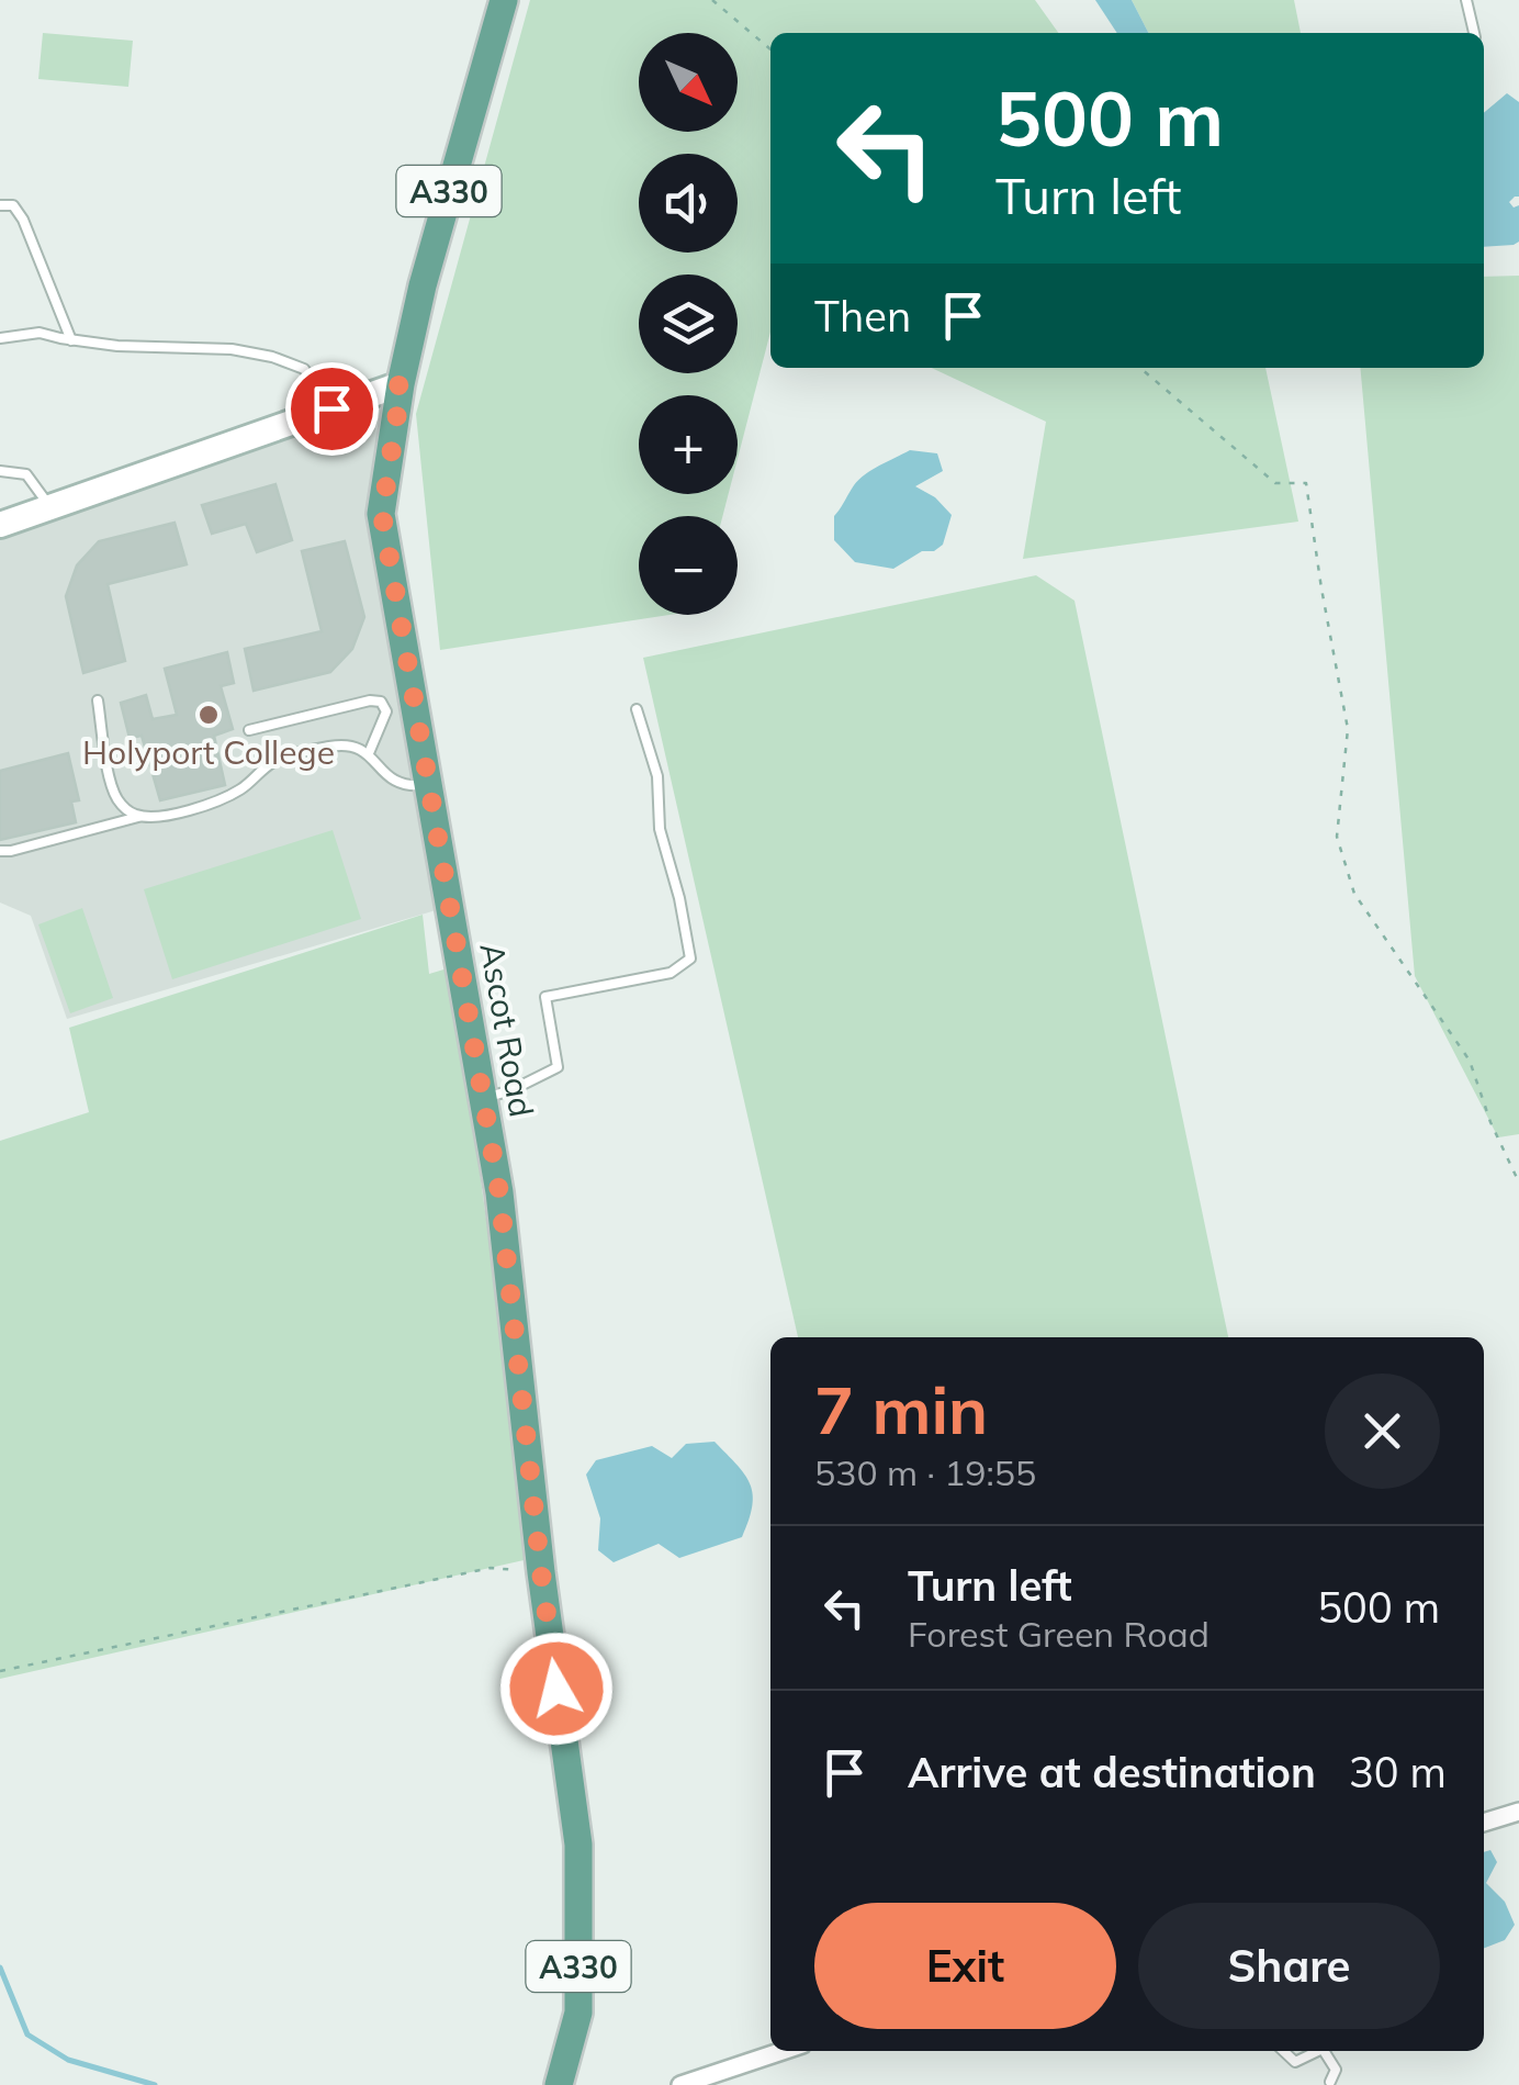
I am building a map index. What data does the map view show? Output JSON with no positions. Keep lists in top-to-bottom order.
{
  "streets": {
    "main road": ["A330", "Ascot Road"]
  },
  "places": ["Holyport College"],
  "north": "bottom right",
  "page": {
    "map_buttons": ["+", "−"],
    "turn": ["500 m", "Turn left"],
    "then": "Then",
    "heading": ["7 min", "530 m · 19:55"],
    "list": [
      {
        "name": "Turn left",
        "note": "Forest Green Road",
        "value": "500 m"
      },
      {
        "name": "Arrive at destination",
        "value": "30 m"
      }
    ],
    "buttons": ["Exit", "Share"]
  }
}
